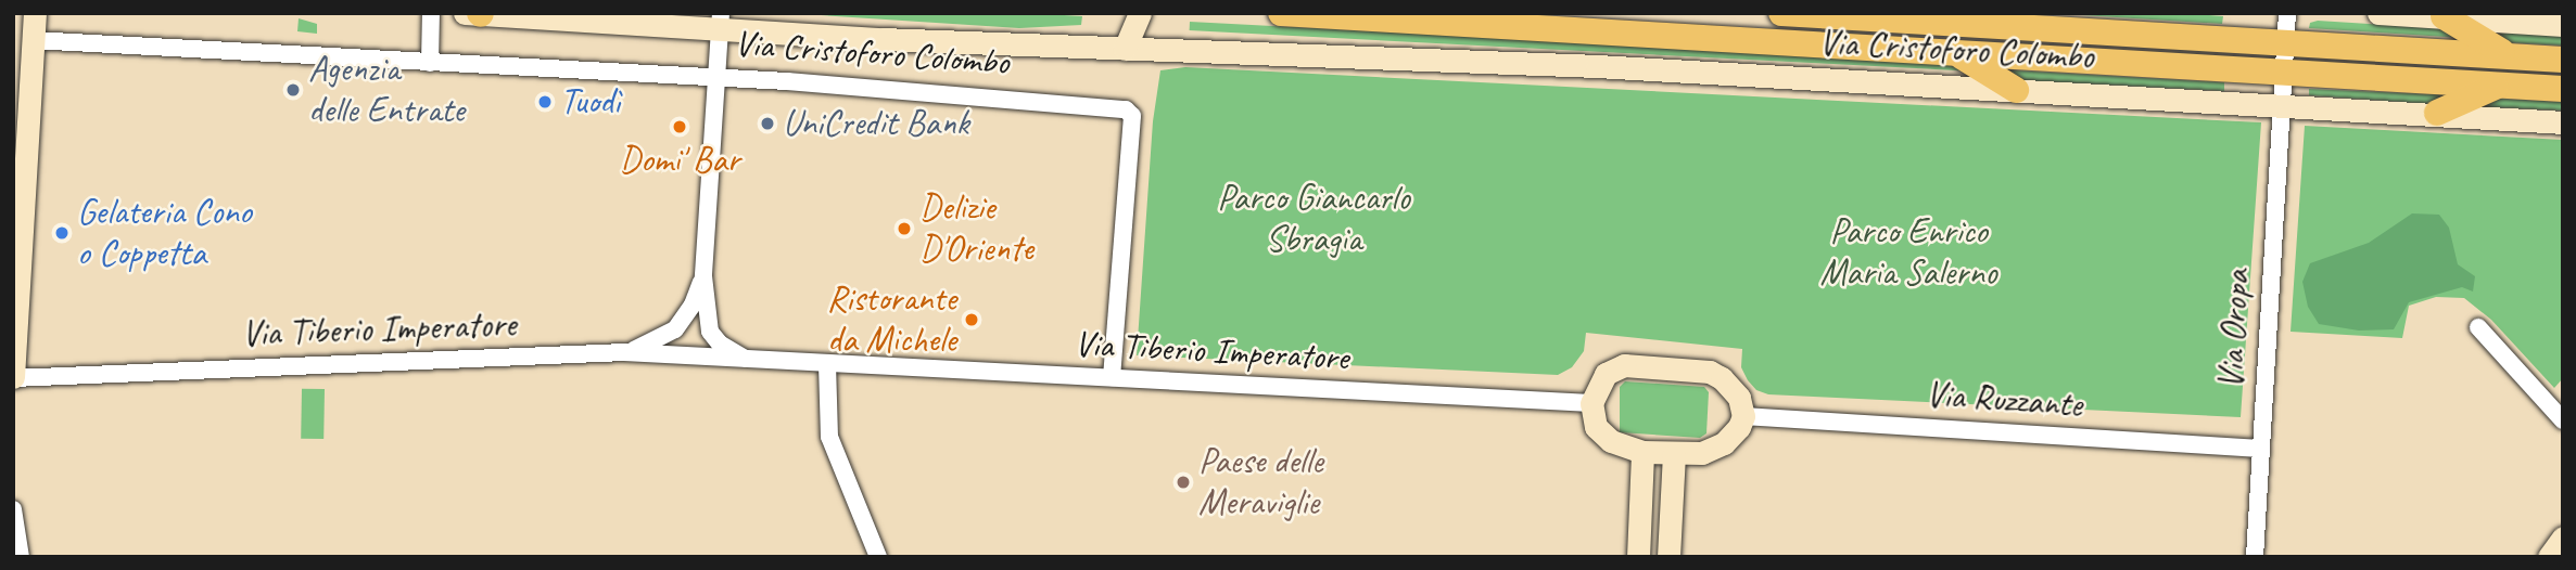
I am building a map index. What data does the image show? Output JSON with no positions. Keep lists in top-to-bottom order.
{
  "streets": {
    "main road": ["Via Cristoforo Colombo"],
    "street": ["Via Tiberio Imperatore", "Via Oropa", "Via Ruzzante"]
  },
  "crossings": [
    ["Via Cristoforo Colombo", "Via Tiberio Imperatore"],
    ["Via Cristoforo Colombo", "Via Oropa"],
    ["Via Tiberio Imperatore", "Via Ruzzante"],
    ["Via Oropa", "Via Ruzzante"]
  ],
  "parks": ["Parco Giancarlo Sbragia", "Parco Enrico Maria Salerno"],
  "places": [
    "Agenzia delle Entrate",
    "Tuodì",
    "UniCredit Bank",
    "Domi' Bar",
    "Delizie D'Oriente",
    "Gelateria Cono o Coppetta",
    "Ristorante da Michele",
    "Paese delle Meraviglie"
  ]
}
